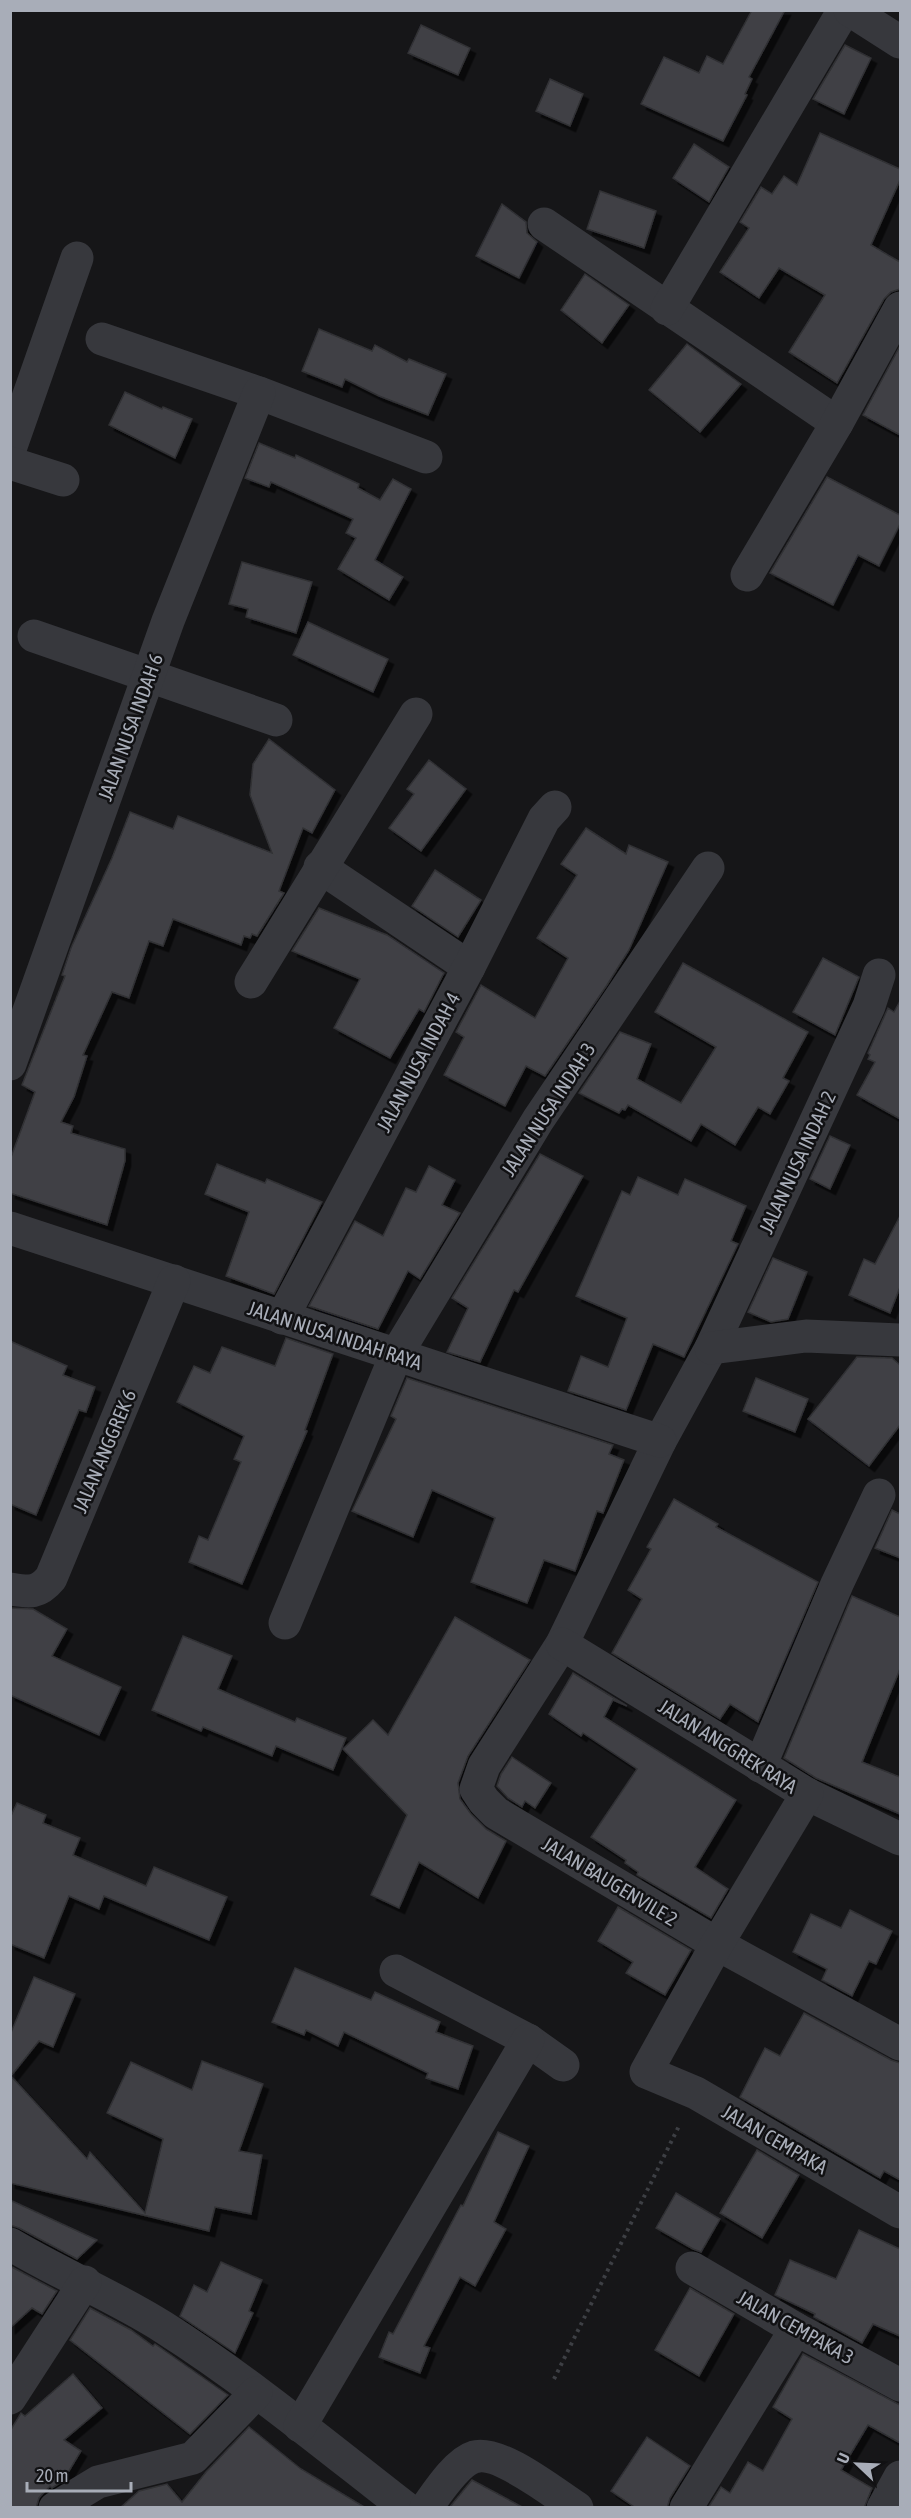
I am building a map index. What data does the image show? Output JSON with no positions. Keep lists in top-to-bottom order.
{
  "streets": {
    "street": [
      "JALAN NUSA INDAH 6",
      "JALAN NUSA INDAH 4",
      "JALAN NUSA INDAH 3",
      "JALAN NUSA INDAH 2",
      "JALAN NUSA INDAH RAYA",
      "JALAN ANGGREK 6",
      "JALAN ANGGREK RAYA",
      "JALAN BAUGENVILE 2",
      "JALAN CEMPAKA",
      "JALAN CEMPAKA 3"
    ]
  },
  "crossings": [
    ["JALAN NUSA INDAH 4", "JALAN NUSA INDAH RAYA"],
    ["JALAN NUSA INDAH 3", "JALAN NUSA INDAH RAYA"],
    ["JALAN NUSA INDAH 2", "JALAN NUSA INDAH RAYA"],
    ["JALAN NUSA INDAH 2", "JALAN ANGGREK RAYA"],
    ["JALAN NUSA INDAH 2", "JALAN BAUGENVILE 2"],
    ["JALAN NUSA INDAH RAYA", "JALAN ANGGREK 6"],
    ["JALAN ANGGREK RAYA", "JALAN BAUGENVILE 2"],
    ["JALAN BAUGENVILE 2", "JALAN CEMPAKA"]
  ],
  "scale_bar": "20 m",
  "north": "top left"
}
